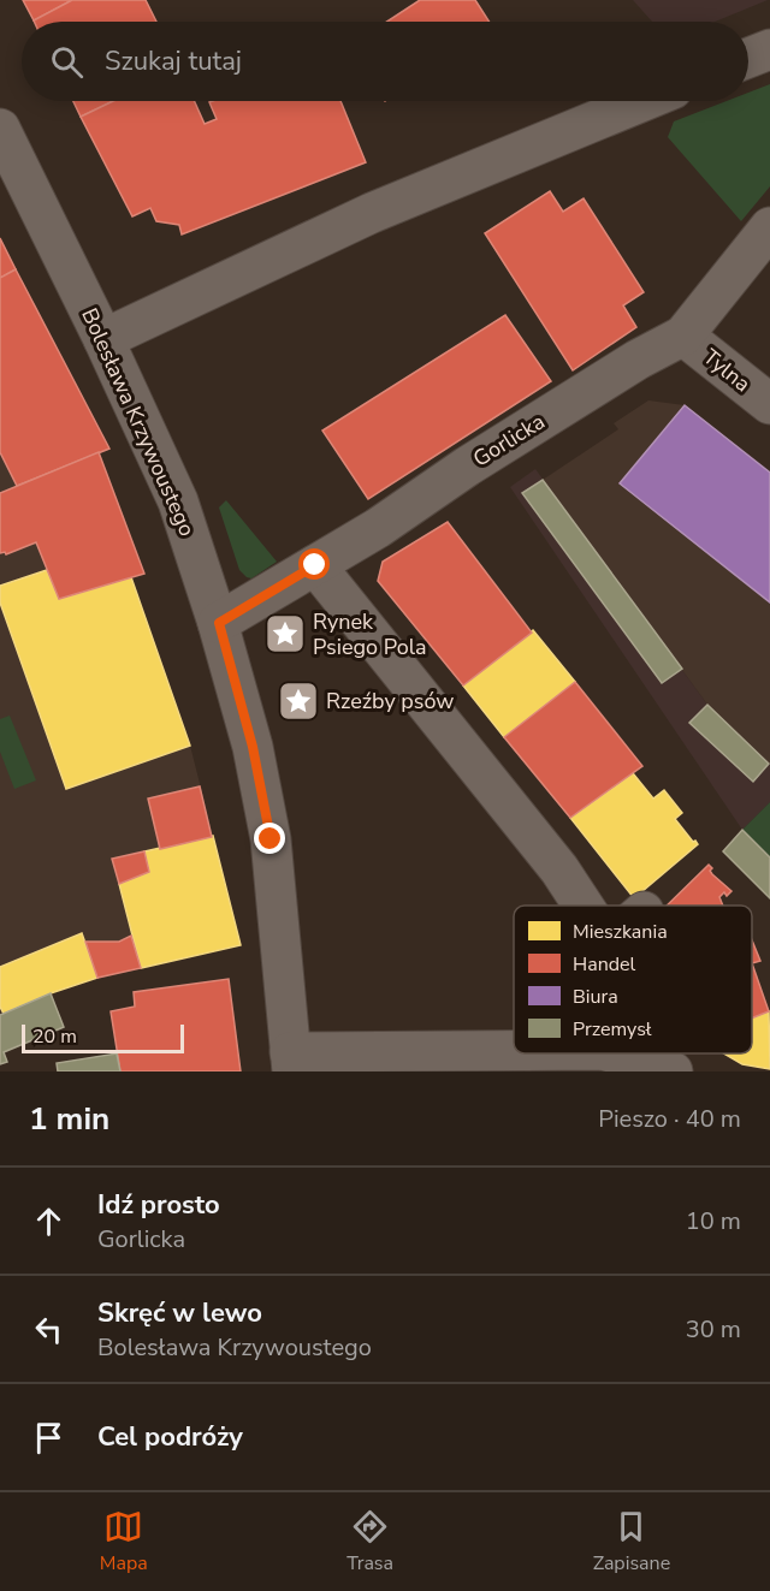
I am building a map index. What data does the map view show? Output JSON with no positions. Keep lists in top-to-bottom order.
{
  "streets": {
    "street": ["Tylna", "Bolesława Krzywoustego", "Gorlicka"]
  },
  "crossings": [
    ["Tylna", "Gorlicka"],
    ["Bolesława Krzywoustego", "Gorlicka"]
  ],
  "places": {
    "place": ["Rynek Psiego Pola", "Rzeźby psów"]
  },
  "legend": [
    "Mieszkania",
    "Handel",
    "Biura",
    "Przemysł"
  ],
  "scale_bar": "20 m",
  "page": {
    "search": "Szukaj tutaj",
    "scale": "20 m",
    "heading": ["1 min", "Pieszo · 40 m"],
    "list": [
      ["Idź prosto", "Gorlicka", "10 m"],
      ["Skręć w lewo", "Bolesława Krzywoustego", "30 m"],
      "Cel podróży"
    ],
    "nav": ["Mapa", "Trasa", "Zapisane"]
  }
}
